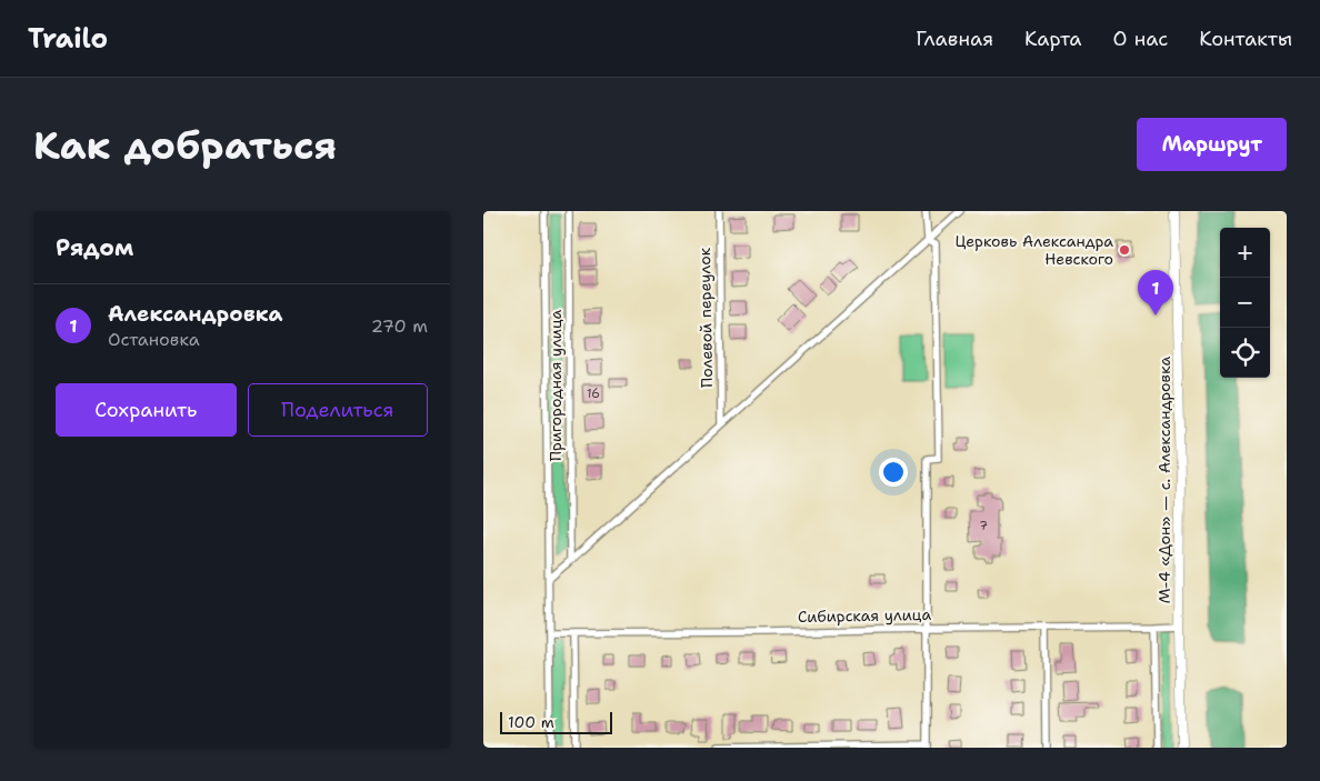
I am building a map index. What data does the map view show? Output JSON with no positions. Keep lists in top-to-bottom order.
{
  "streets": {
    "main road": ["М-4 «Дон» — с. Александровка"],
    "street": ["Полевой переулок", "Пригородная улица", "Сибирская улица"]
  },
  "crossings": [
    ["М-4 «Дон» — с. Александровка", "Сибирская улица"]
  ],
  "places": ["Церковь Александра Невского"],
  "house_numbers": ["16", "7"],
  "scale_bar": "100 m",
  "page": {
    "header": "Trailo",
    "nav": [
      "Главная",
      "Карта",
      "О нас",
      "Контакты"
    ],
    "buttons": [
      "Маршрут",
      ["Сохранить", "Поделиться"]
    ],
    "title": "Как добраться",
    "heading": "Рядом",
    "map_buttons": ["+", "−"],
    "pins": "1",
    "list": [
      {
        "mark": "1",
        "name": "Александровка",
        "note": "Остановка",
        "value": "270 m"
      }
    ],
    "scale": "100 m"
  }
}
